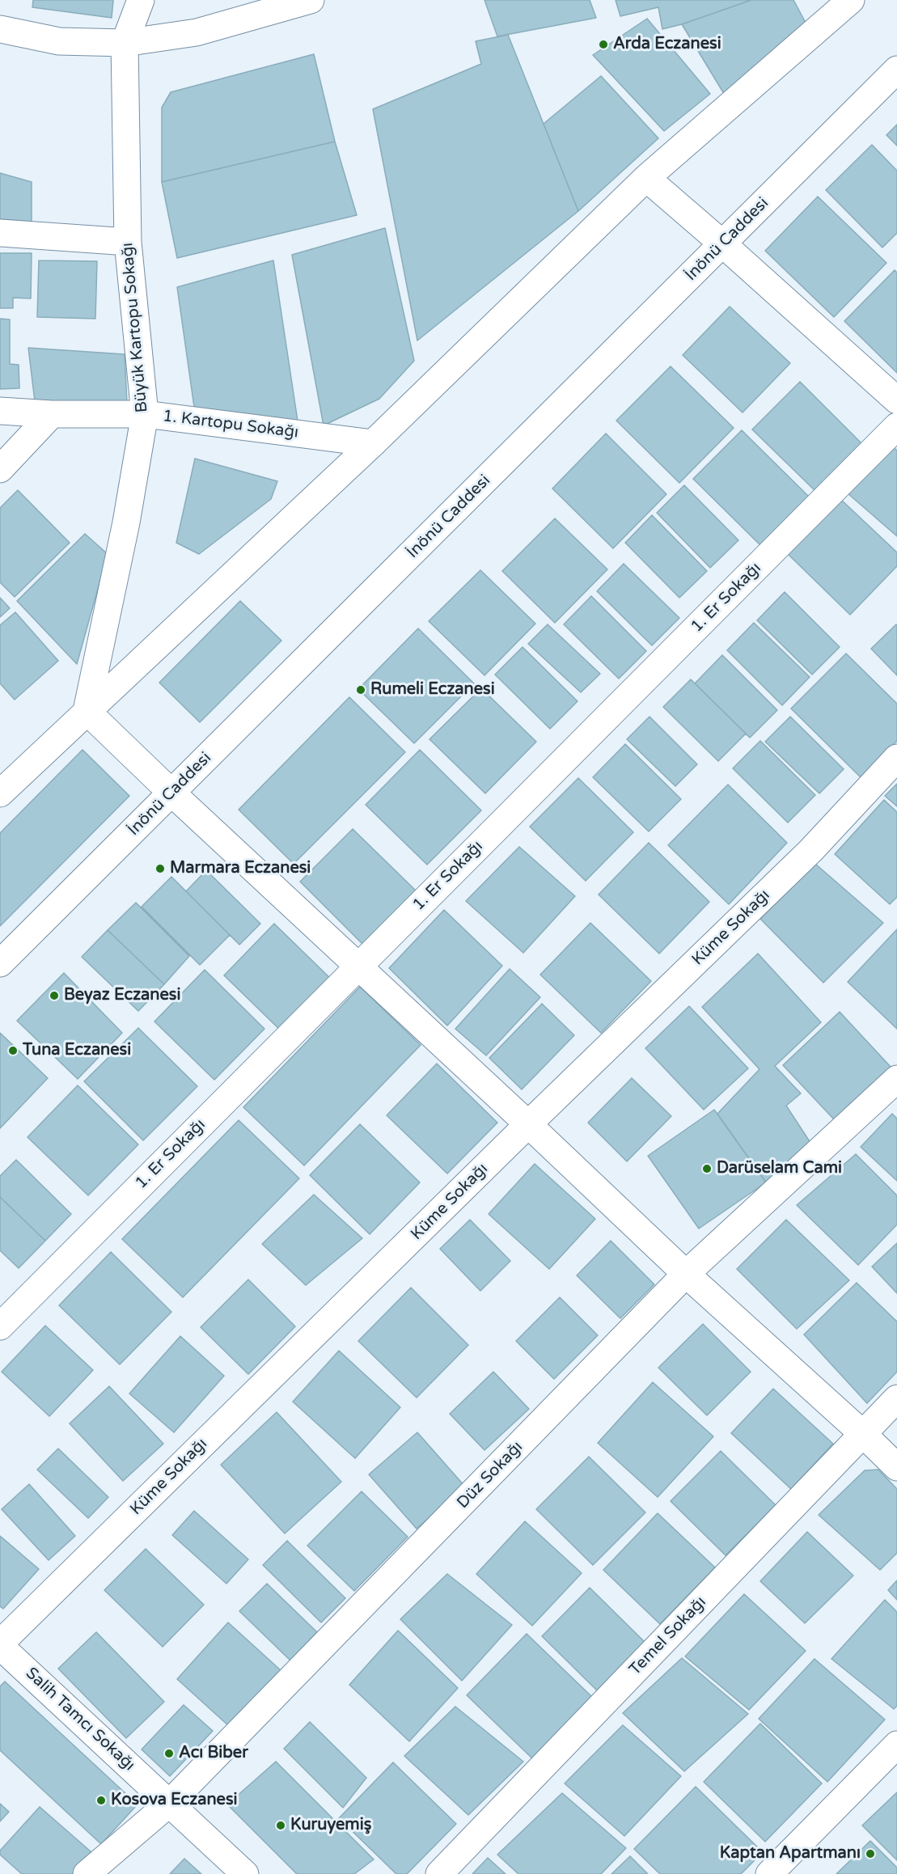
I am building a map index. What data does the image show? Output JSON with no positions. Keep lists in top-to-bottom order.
{
  "streets": {
    "street": [
      "İnönü Caddesi",
      "Büyük Kartopu Sokağı",
      "1. Kartopu Sokağı",
      "1. Er Sokağı",
      "Küme Sokağı",
      "Düz Sokağı",
      "Temel Sokağı",
      "Salih Tamcı Sokağı"
    ]
  },
  "crossings": [
    ["Büyük Kartopu Sokağı", "1. Kartopu Sokağı"],
    ["Küme Sokağı", "Salih Tamcı Sokağı"],
    ["Düz Sokağı", "Salih Tamcı Sokağı"]
  ],
  "places": [
    "Arda Eczanesi",
    "Rumeli Eczanesi",
    "Marmara Eczanesi",
    "Beyaz Eczanesi",
    "Tuna Eczanesi",
    "Darüselam Cami",
    "Acı Biber",
    "Kosova Eczanesi",
    "Kuruyemiş",
    "Kaptan Apartmanı"
  ]
}
